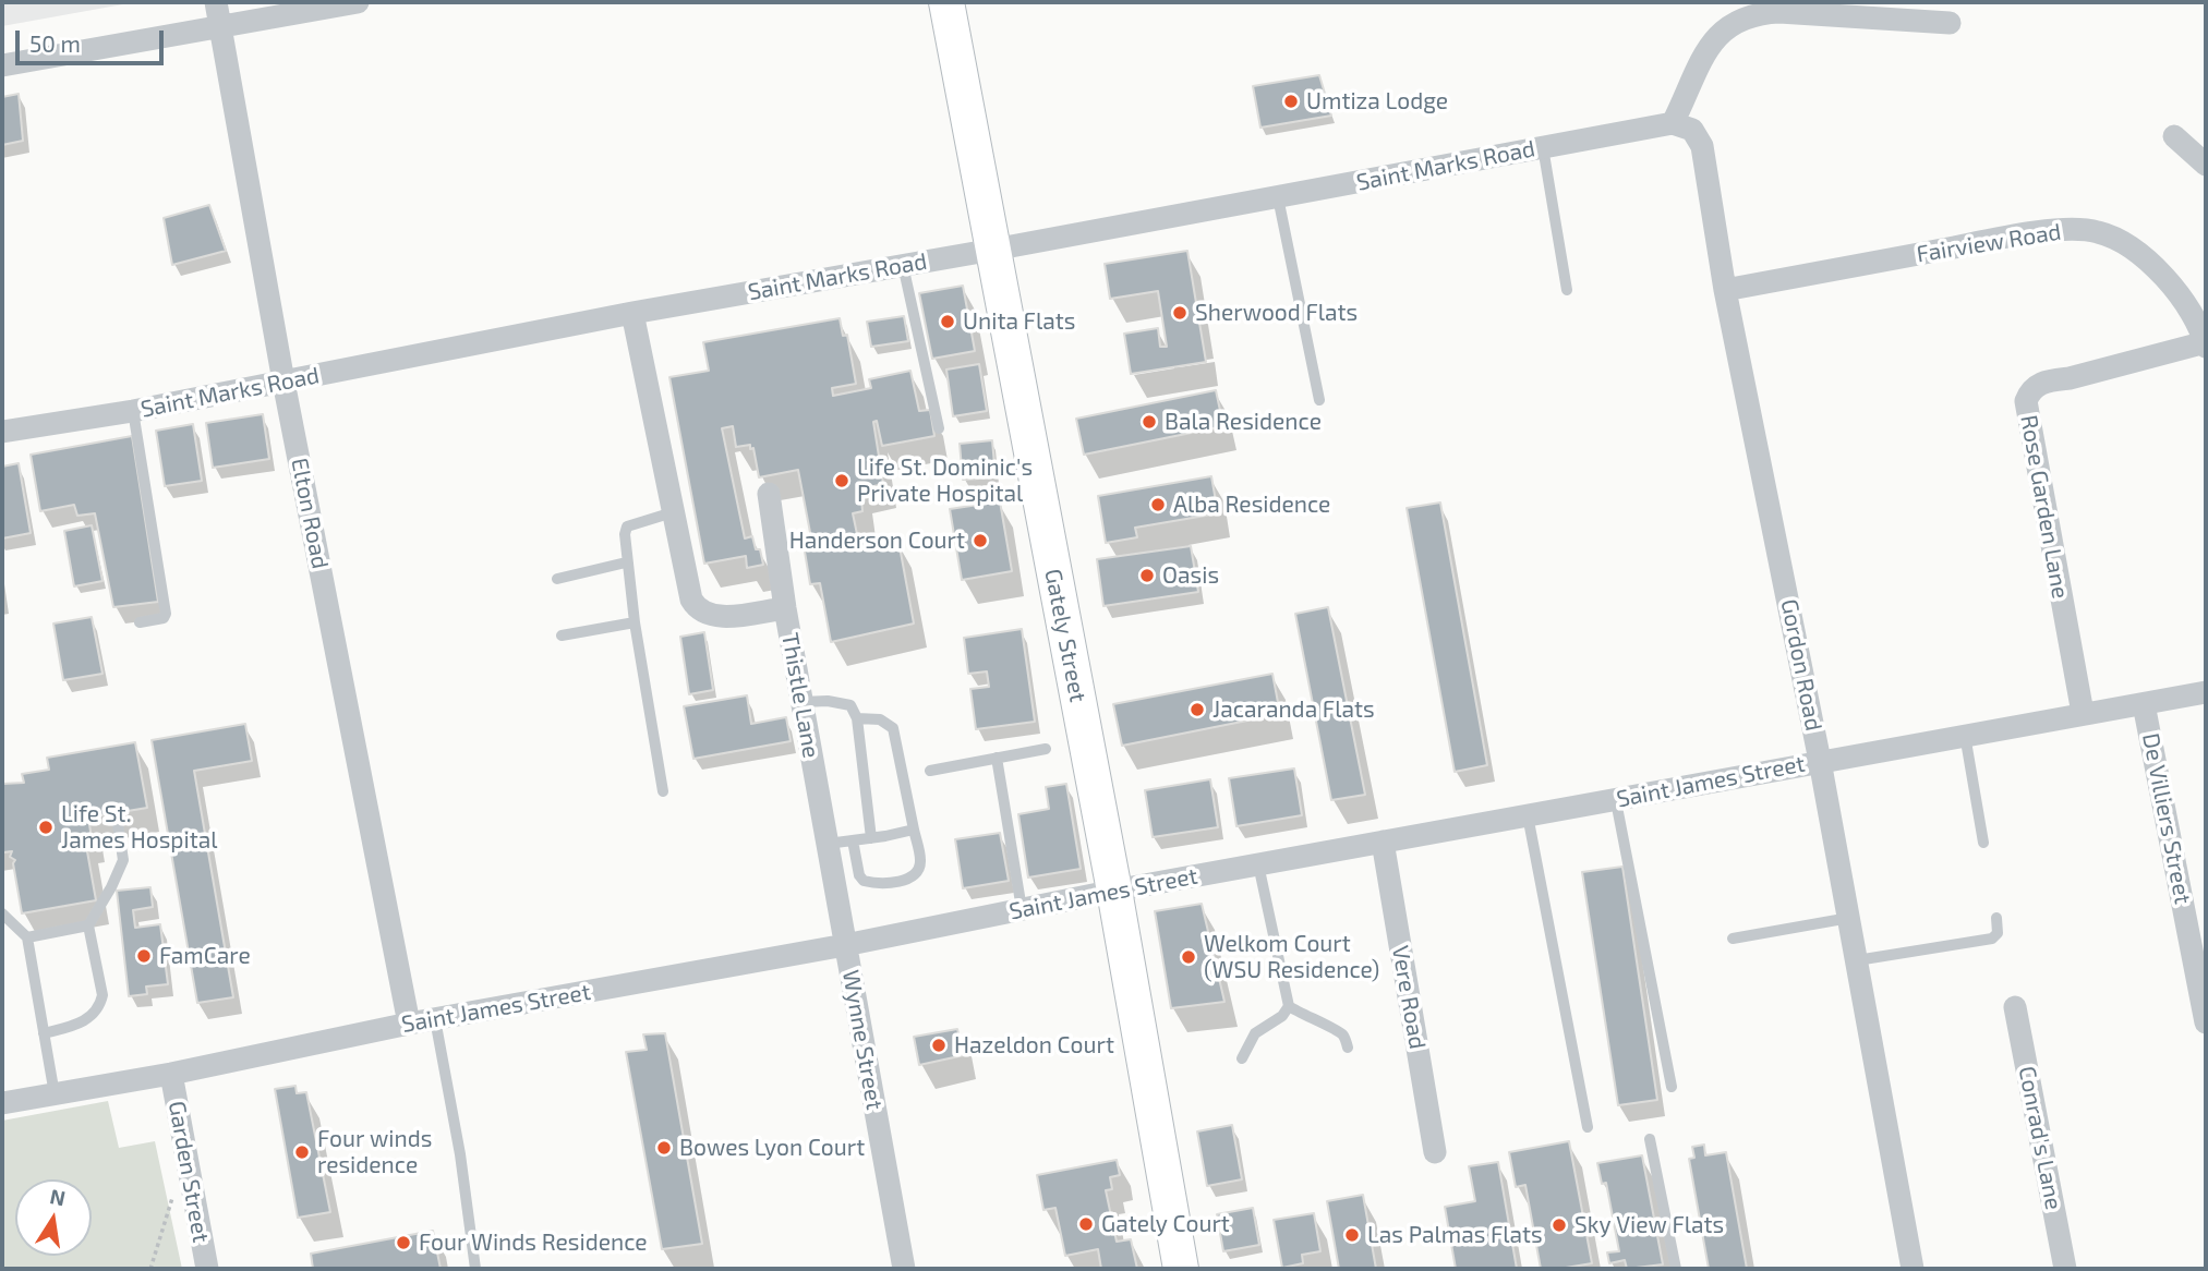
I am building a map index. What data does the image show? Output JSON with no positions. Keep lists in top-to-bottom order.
{
  "streets": {
    "street": [
      "Saint Marks Road",
      "Fairview Road",
      "Rose Garden Lane",
      "Elton Road",
      "Gately Street",
      "Gordon Road",
      "Thistle Lane",
      "Saint James Street",
      "De Villiers Street",
      "Vere Road",
      "Wynne Street",
      "Conrad's Lane",
      "Garden Street"
    ]
  },
  "crossings": [
    ["Saint Marks Road", "Elton Road"],
    ["Saint Marks Road", "Gately Street"],
    ["Saint Marks Road", "Gordon Road"],
    ["Saint Marks Road", "Thistle Lane"],
    ["Fairview Road", "Rose Garden Lane"],
    ["Fairview Road", "Gordon Road"],
    ["Rose Garden Lane", "Saint James Street"],
    ["Elton Road", "Saint James Street"],
    ["Gately Street", "Saint James Street"],
    ["Gordon Road", "Saint James Street"],
    ["Thistle Lane", "Saint James Street"],
    ["Thistle Lane", "Wynne Street"],
    ["Saint James Street", "De Villiers Street"],
    ["Saint James Street", "Vere Road"],
    ["Saint James Street", "Wynne Street"],
    ["Saint James Street", "Garden Street"]
  ],
  "places": [
    "Umtiza Lodge",
    "Sherwood Flats",
    "Unita Flats",
    "Bala Residence",
    "Life St. Dominic's Private Hospital",
    "Alba Residence",
    "Handerson Court",
    "Oasis",
    "Jacaranda Flats",
    "Life St. James Hospital",
    "FamCare",
    "Welkom Court (WSU Residence)",
    "Hazeldon Court",
    "Bowes Lyon Court",
    "Four winds residence",
    "Gately Court",
    "Sky View Flats",
    "Las Palmas Flats",
    "Four Winds Residence"
  ],
  "scale_bar": "50 m",
  "north": "top"
}
